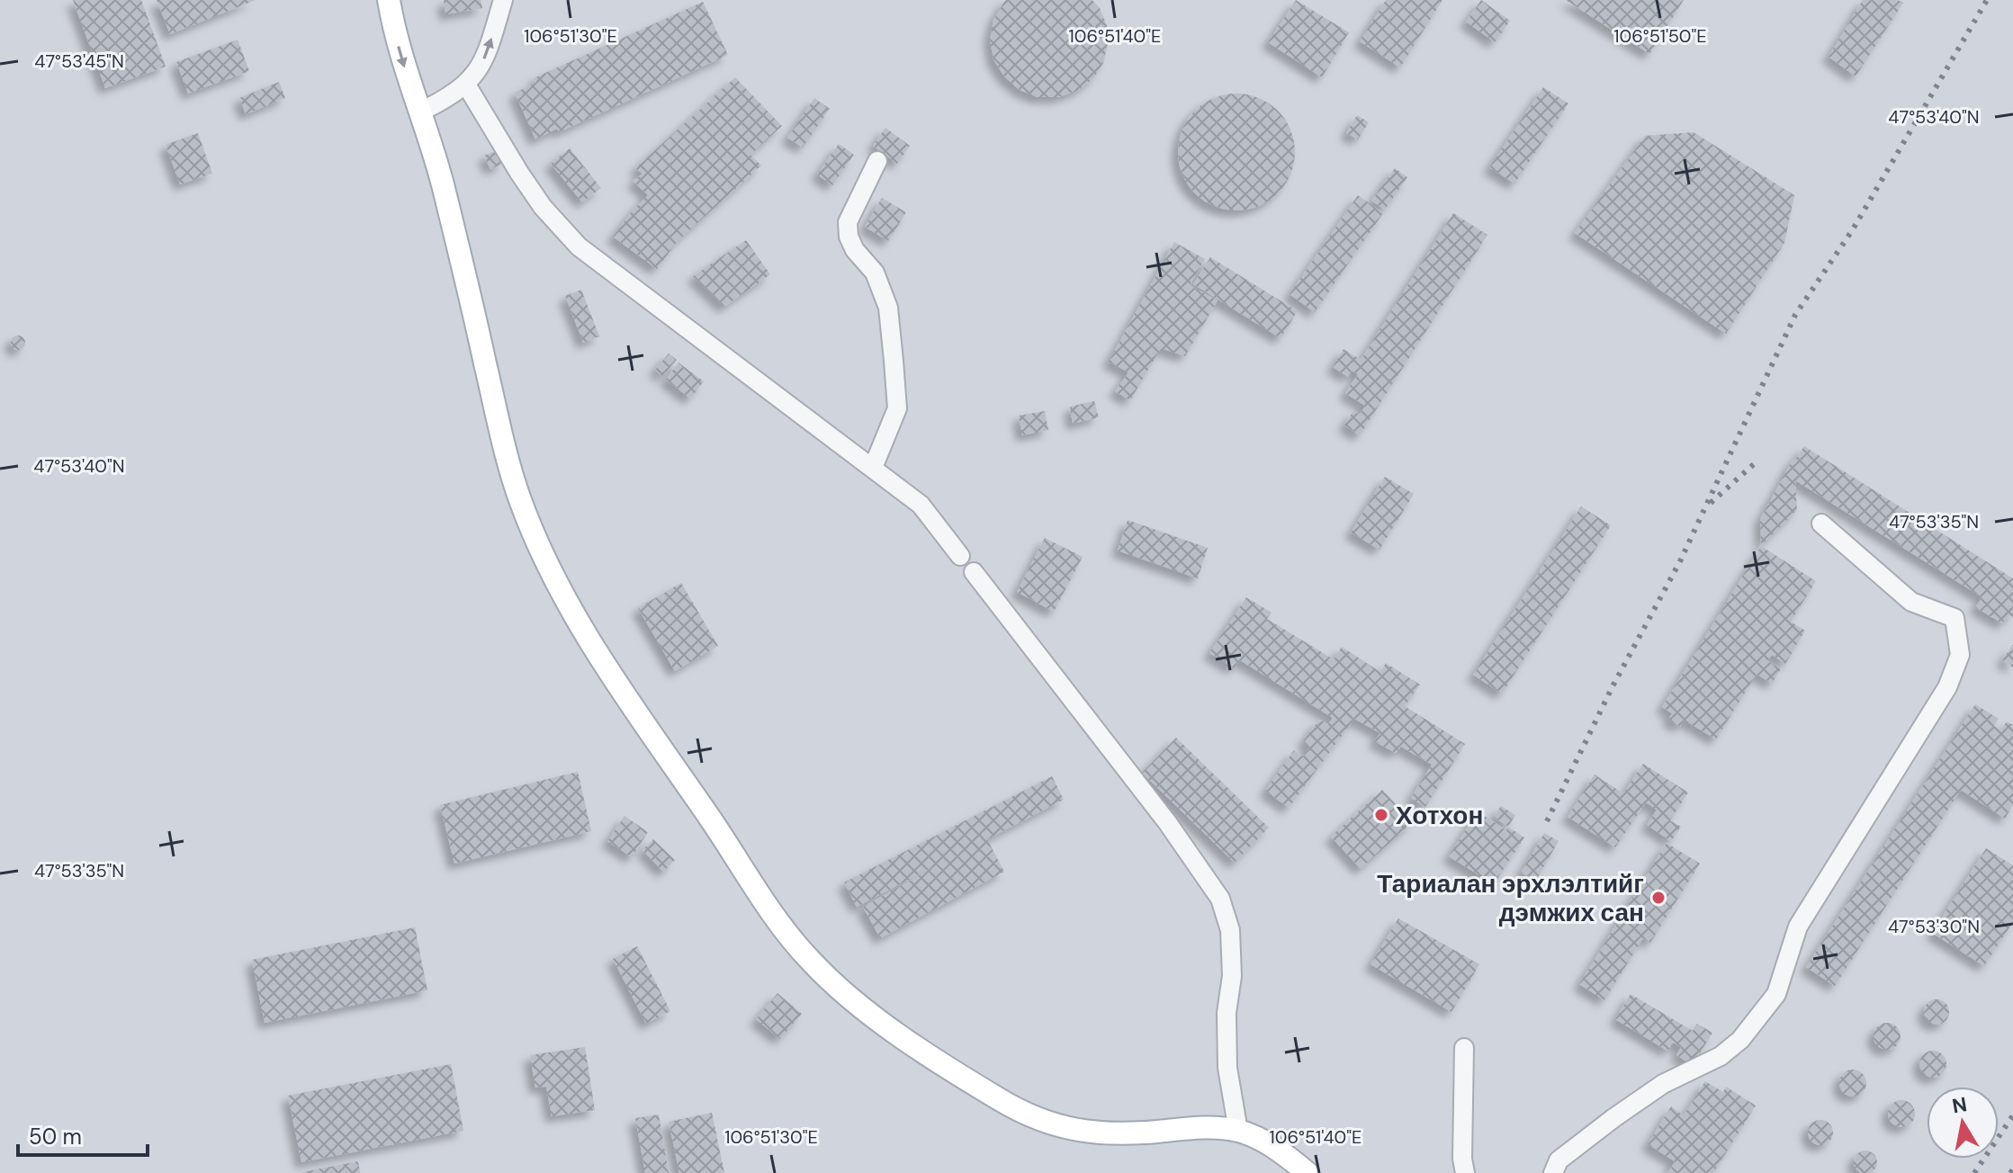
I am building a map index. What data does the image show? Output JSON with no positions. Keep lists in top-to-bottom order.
{
  "places": ["Хотхон", "Тариалан эрхлэлтийг дэмжих сан"],
  "scale_bar": "50 m",
  "north": "top",
  "coordinates": [
    "106°51'30\"E",
    "106°51'40\"E",
    "106°51'50\"E",
    "47°53'45\"N",
    "47°53'40\"N",
    "47°53'35\"N",
    "47°53'30\"N"
  ]
}
